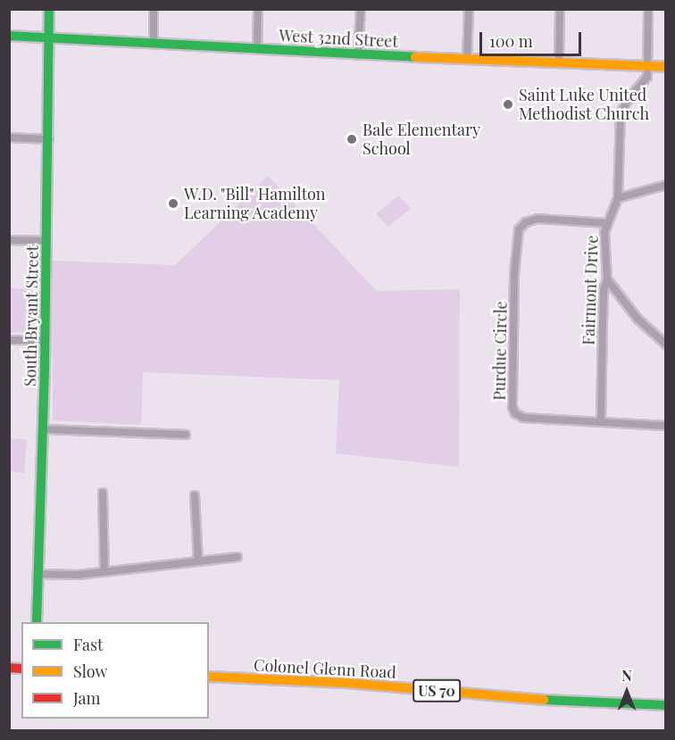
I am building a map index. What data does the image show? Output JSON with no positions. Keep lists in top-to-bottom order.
{
  "streets": {
    "street": [
      "West 32nd Street",
      "Fairmont Drive",
      "South Bryant Street",
      "Purdue Circle",
      "Colonel Glenn Road",
      "US 70"
    ]
  },
  "crossings": [
    ["West 32nd Street", "Fairmont Drive"],
    ["West 32nd Street", "South Bryant Street"],
    ["Fairmont Drive", "Purdue Circle"]
  ],
  "places": ["Saint Luke United Methodist Church", "Bale Elementary School", "W.D. \"Bill\" Hamilton Learning Academy"],
  "legend": ["Fast", "Slow", "Jam"],
  "scale_bar": "100 m",
  "north": "top"
}
